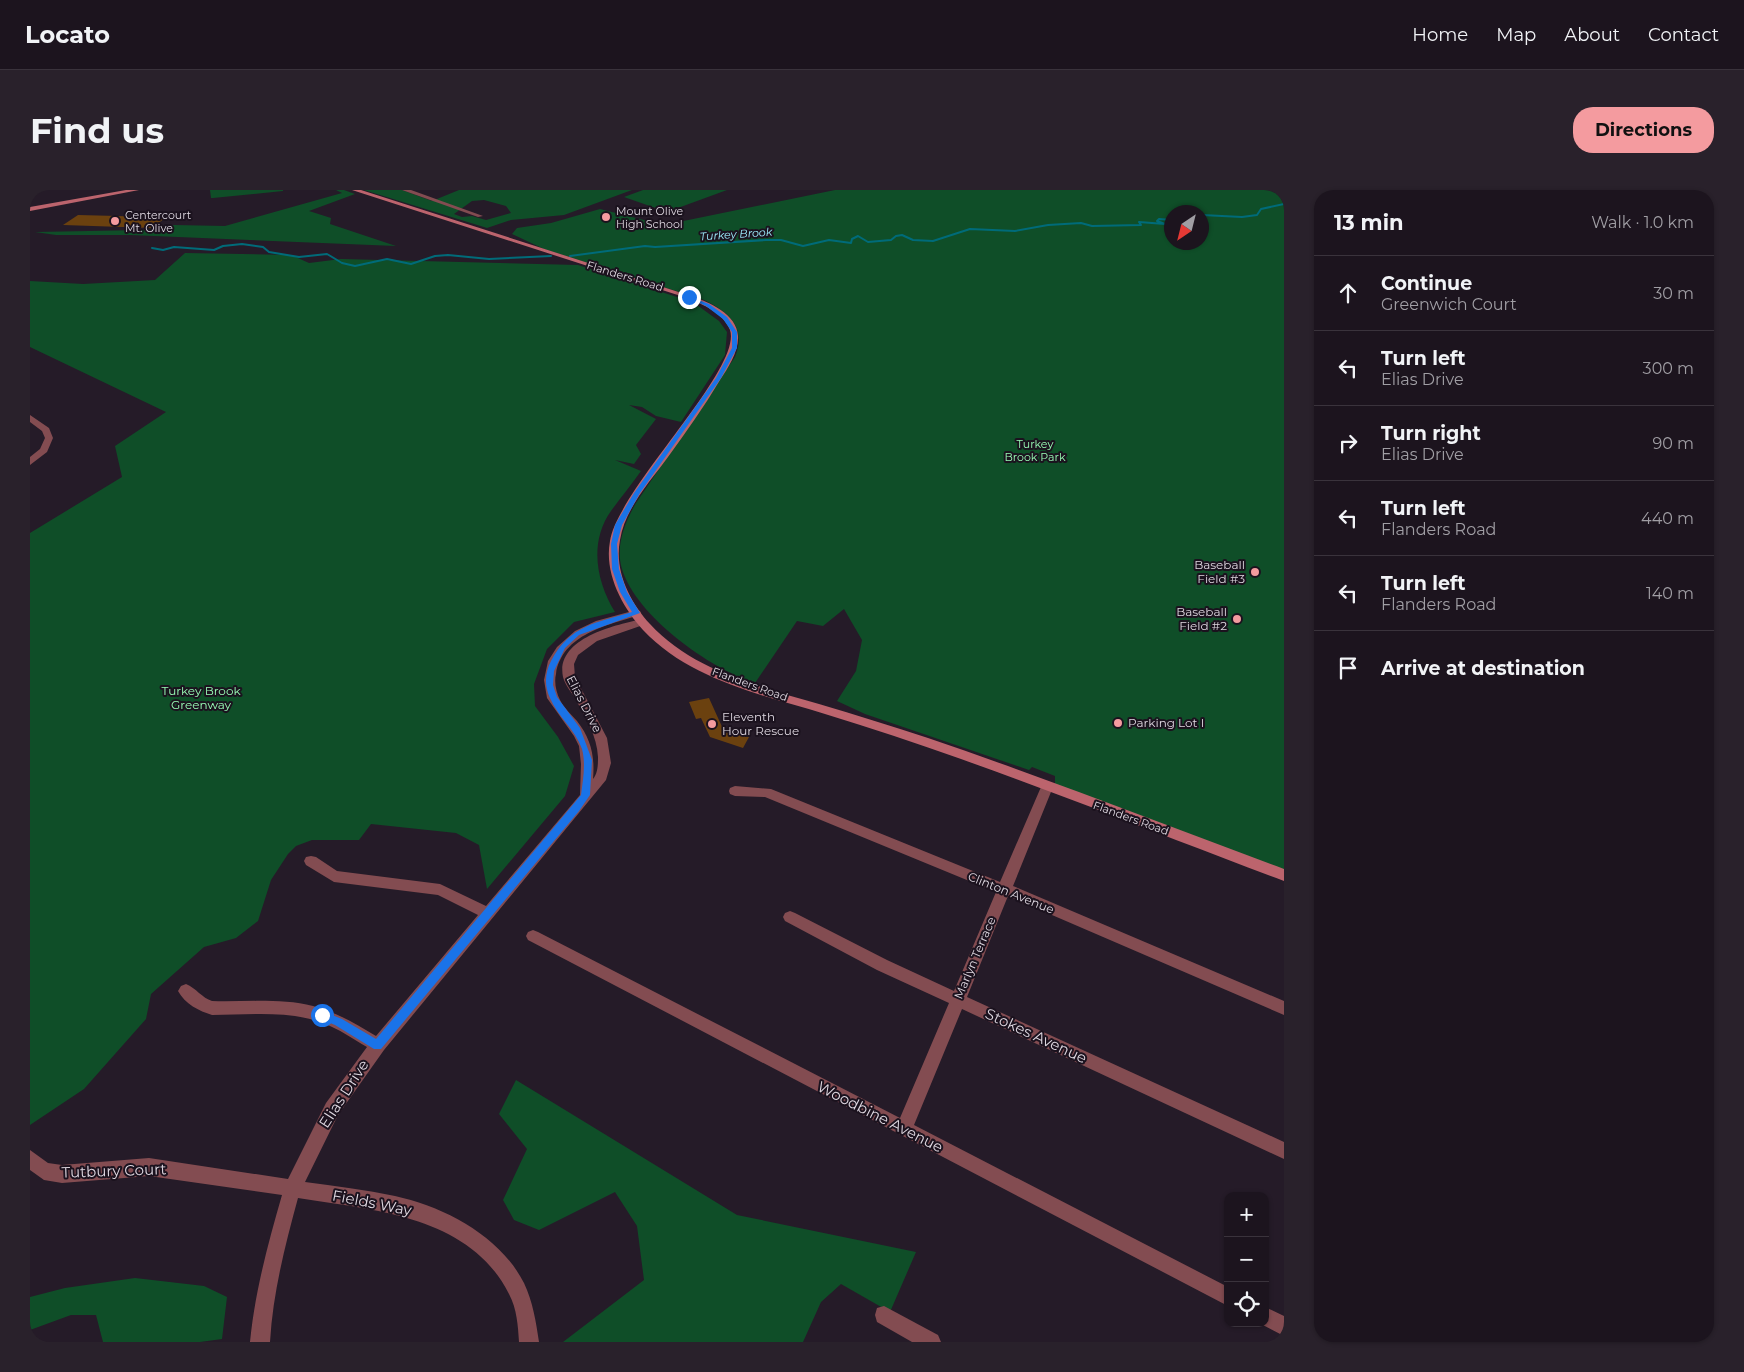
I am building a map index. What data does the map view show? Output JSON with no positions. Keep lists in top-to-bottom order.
{
  "streets": {
    "main road": ["Flanders Road"],
    "street": [
      "Elias Drive",
      "Clinton Avenue",
      "Marlyn Terrace",
      "Stokes Avenue",
      "Woodbine Avenue",
      "Tutbury Court",
      "Fields Way"
    ]
  },
  "crossings": [
    ["Flanders Road", "Elias Drive"],
    ["Flanders Road", "Marlyn Terrace"],
    ["Elias Drive", "Tutbury Court"],
    ["Elias Drive", "Fields Way"],
    ["Clinton Avenue", "Marlyn Terrace"],
    ["Marlyn Terrace", "Stokes Avenue"],
    ["Marlyn Terrace", "Woodbine Avenue"],
    ["Tutbury Court", "Fields Way"]
  ],
  "water": ["Turkey Brook"],
  "parks": ["Turkey Brook Park", "Turkey Brook Greenway"],
  "places": [
    "Mount Olive High School",
    "Centercourt Mt. Olive",
    "Baseball Field #3",
    "Baseball Field #2",
    "Parking Lot I",
    "Eleventh Hour Rescue"
  ],
  "north": "bottom left",
  "page": {
    "header": "Locato",
    "nav": [
      "Home",
      "Map",
      "About",
      "Contact"
    ],
    "buttons": "Directions",
    "title": "Find us",
    "heading": ["13 min", "Walk · 1.0 km"],
    "list": [
      ["Continue", "Greenwich Court", "30 m"],
      ["Turn left", "Elias Drive", "300 m"],
      ["Turn right", "Elias Drive", "90 m"],
      ["Turn left", "Flanders Road", "440 m"],
      ["Turn left", "Flanders Road", "140 m"],
      "Arrive at destination"
    ],
    "map_buttons": ["+", "−"]
  }
}
